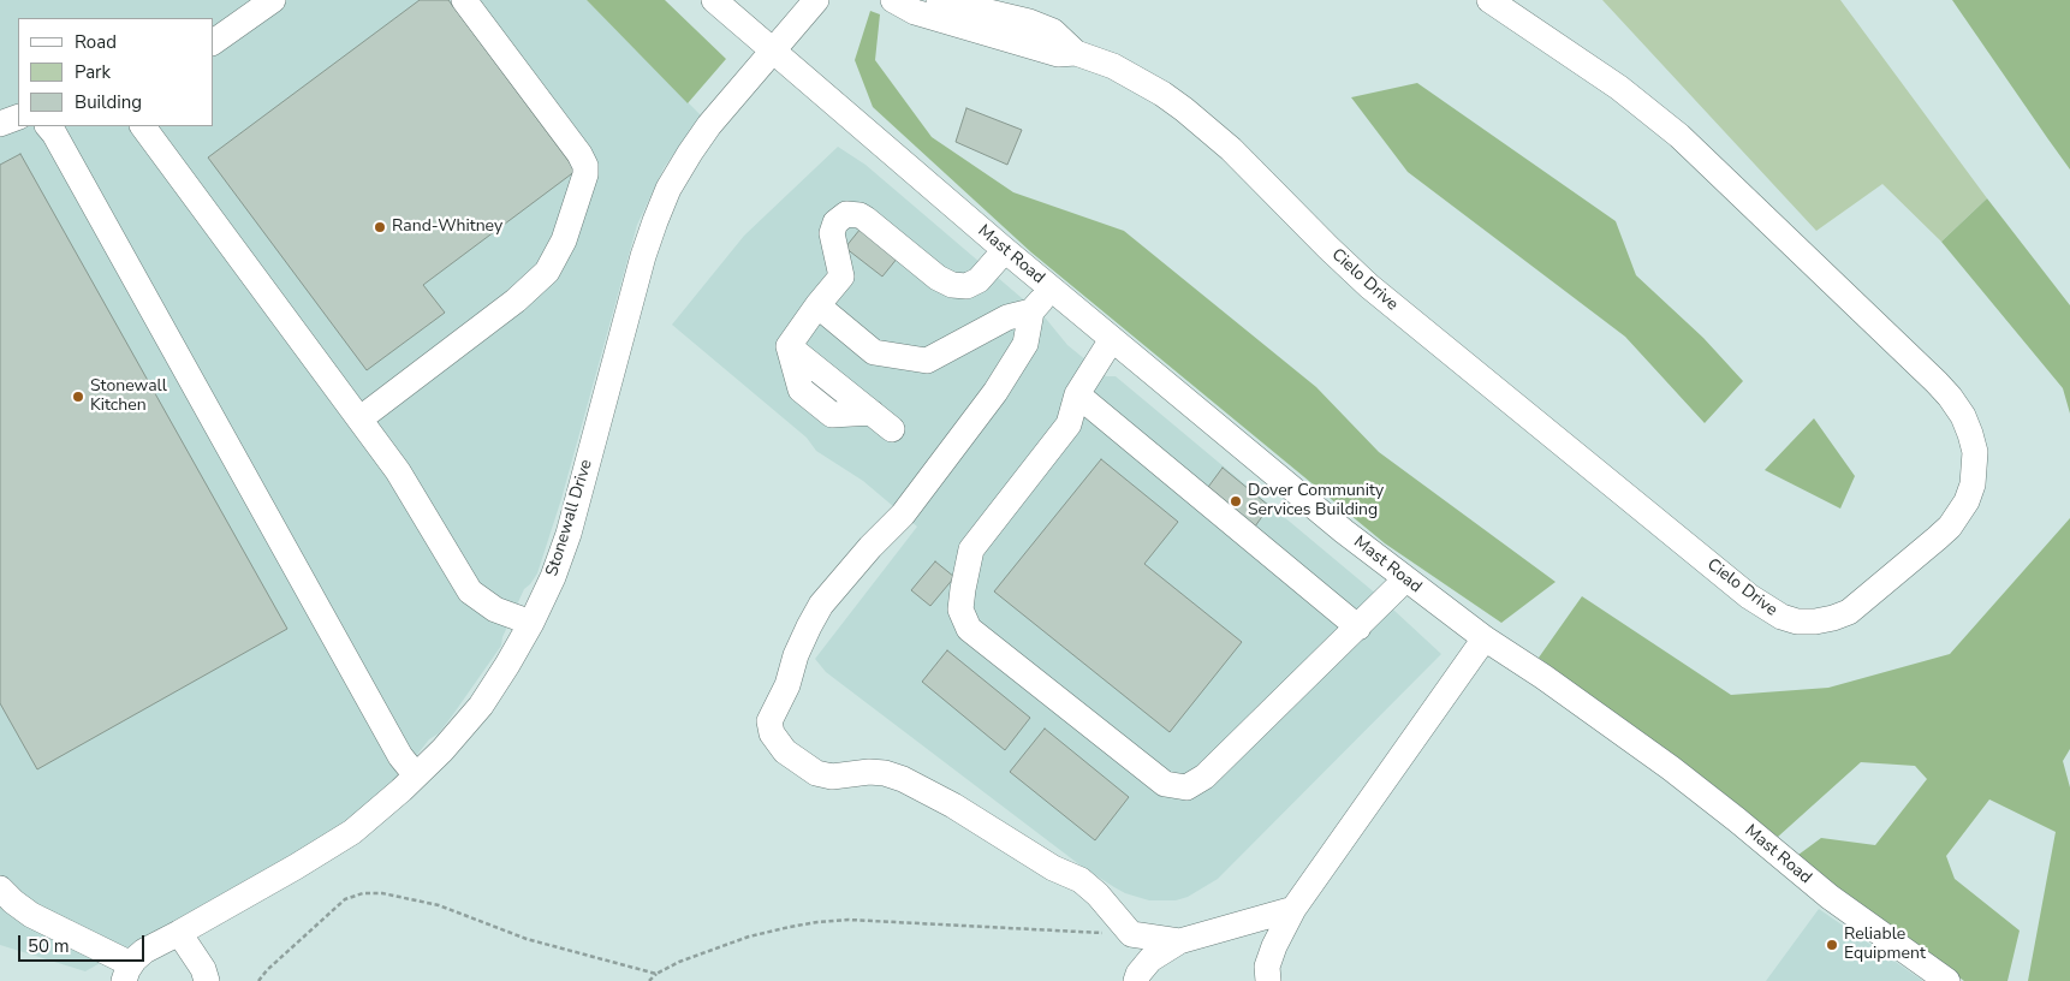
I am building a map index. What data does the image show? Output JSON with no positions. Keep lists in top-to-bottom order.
{
  "streets": {
    "street": ["Mast Road", "Cielo Drive", "Stonewall Drive"]
  },
  "crossings": [
    ["Mast Road", "Stonewall Drive"]
  ],
  "places": [
    "Rand-Whitney",
    "Stonewall Kitchen",
    "Dover Community Services Building",
    "Reliable Equipment"
  ],
  "legend": ["Road", "Park", "Building"],
  "scale_bar": "50 m"
}
